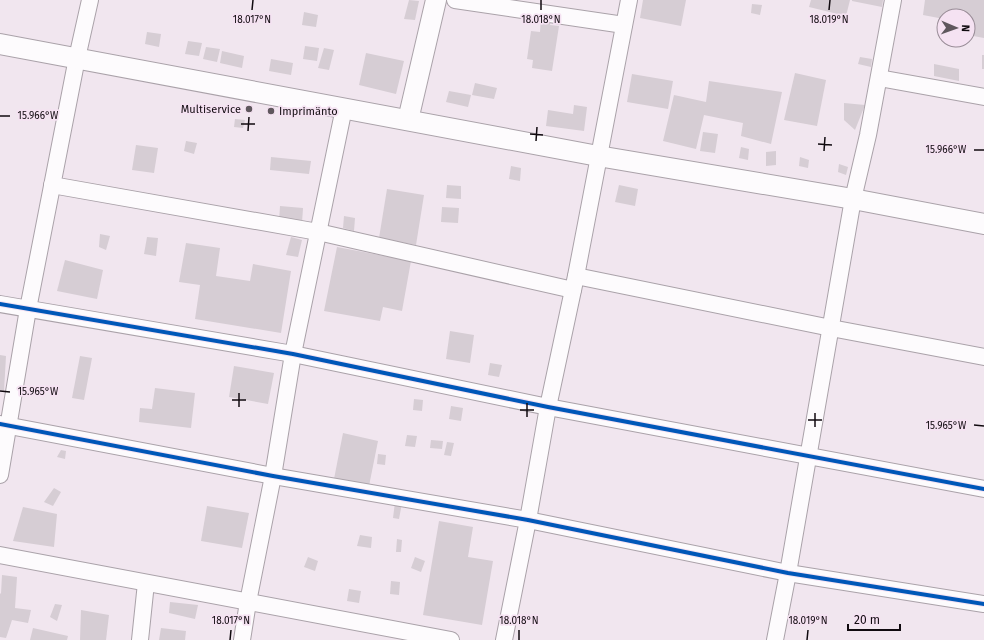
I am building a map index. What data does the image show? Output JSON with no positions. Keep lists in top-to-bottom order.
{
  "places": ["Multiservice", "Imprimänto"],
  "scale_bar": "20 m",
  "north": "right",
  "coordinates": [
    "18.017°N",
    "18.018°N",
    "18.019°N",
    "15.966°W",
    "15.965°W"
  ]
}
